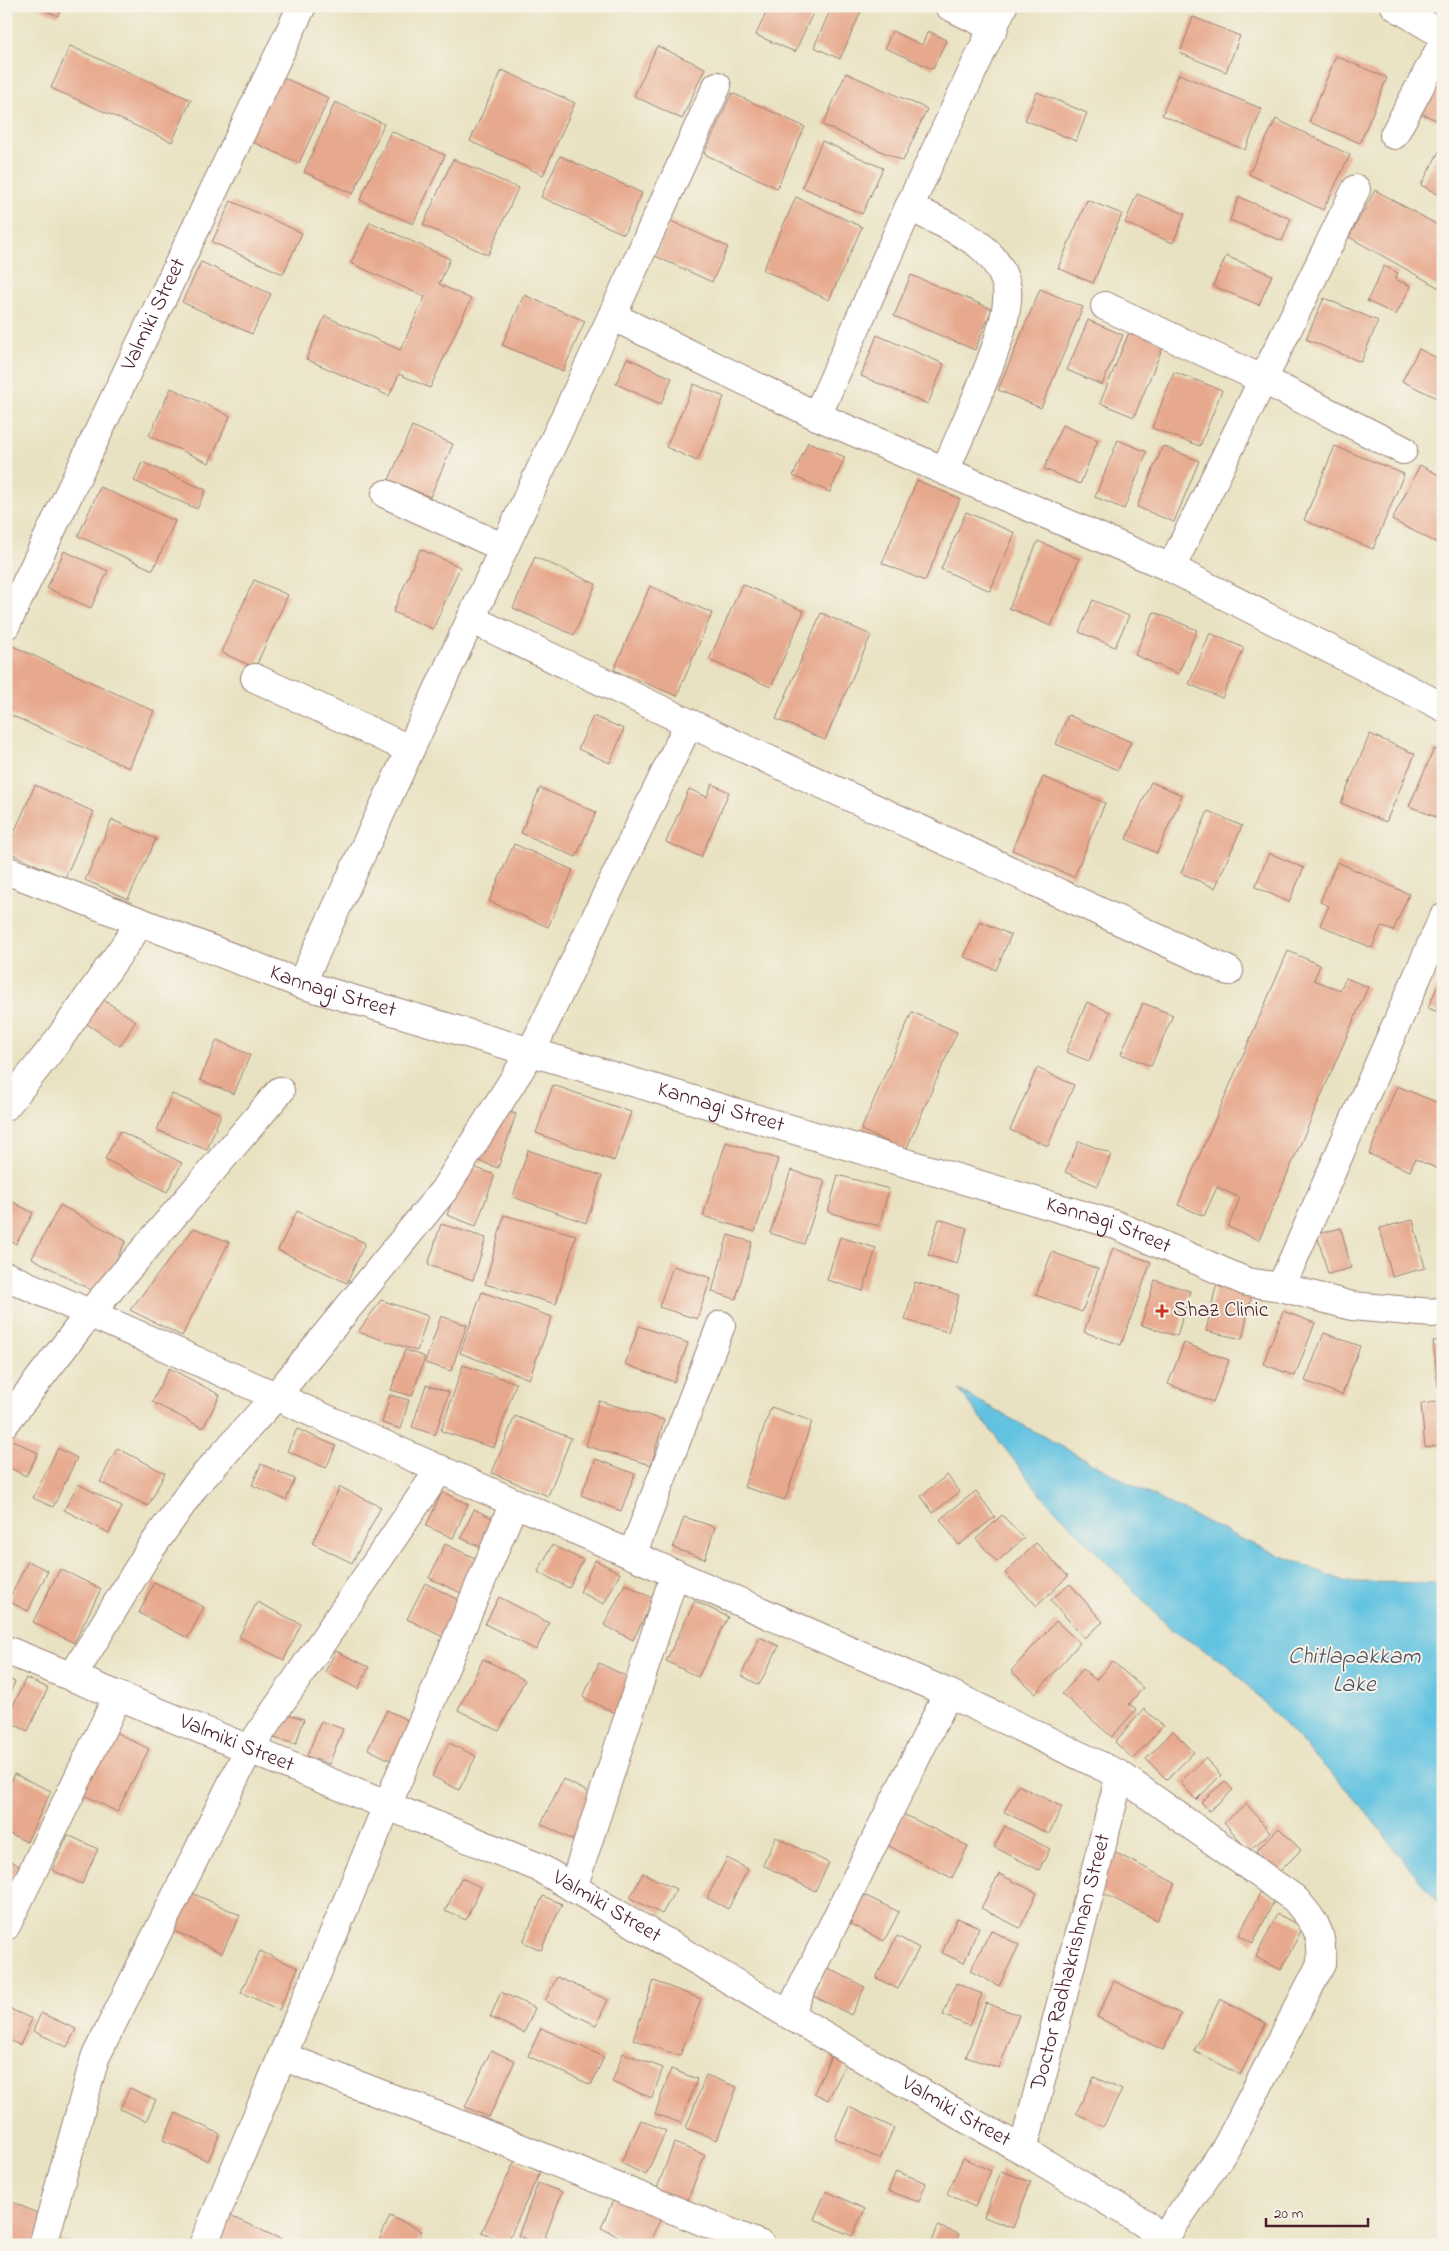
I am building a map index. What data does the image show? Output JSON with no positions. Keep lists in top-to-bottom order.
{
  "streets": {
    "street": ["Valmiki Street", "Kannagi Street", "Doctor Radhakrishnan Street"]
  },
  "crossings": [
    ["Valmiki Street", "Doctor Radhakrishnan Street"]
  ],
  "water": ["Chitlapakkam Lake"],
  "places": {
    "health": ["Shaz Clinic"]
  },
  "scale_bar": "20 m"
}
